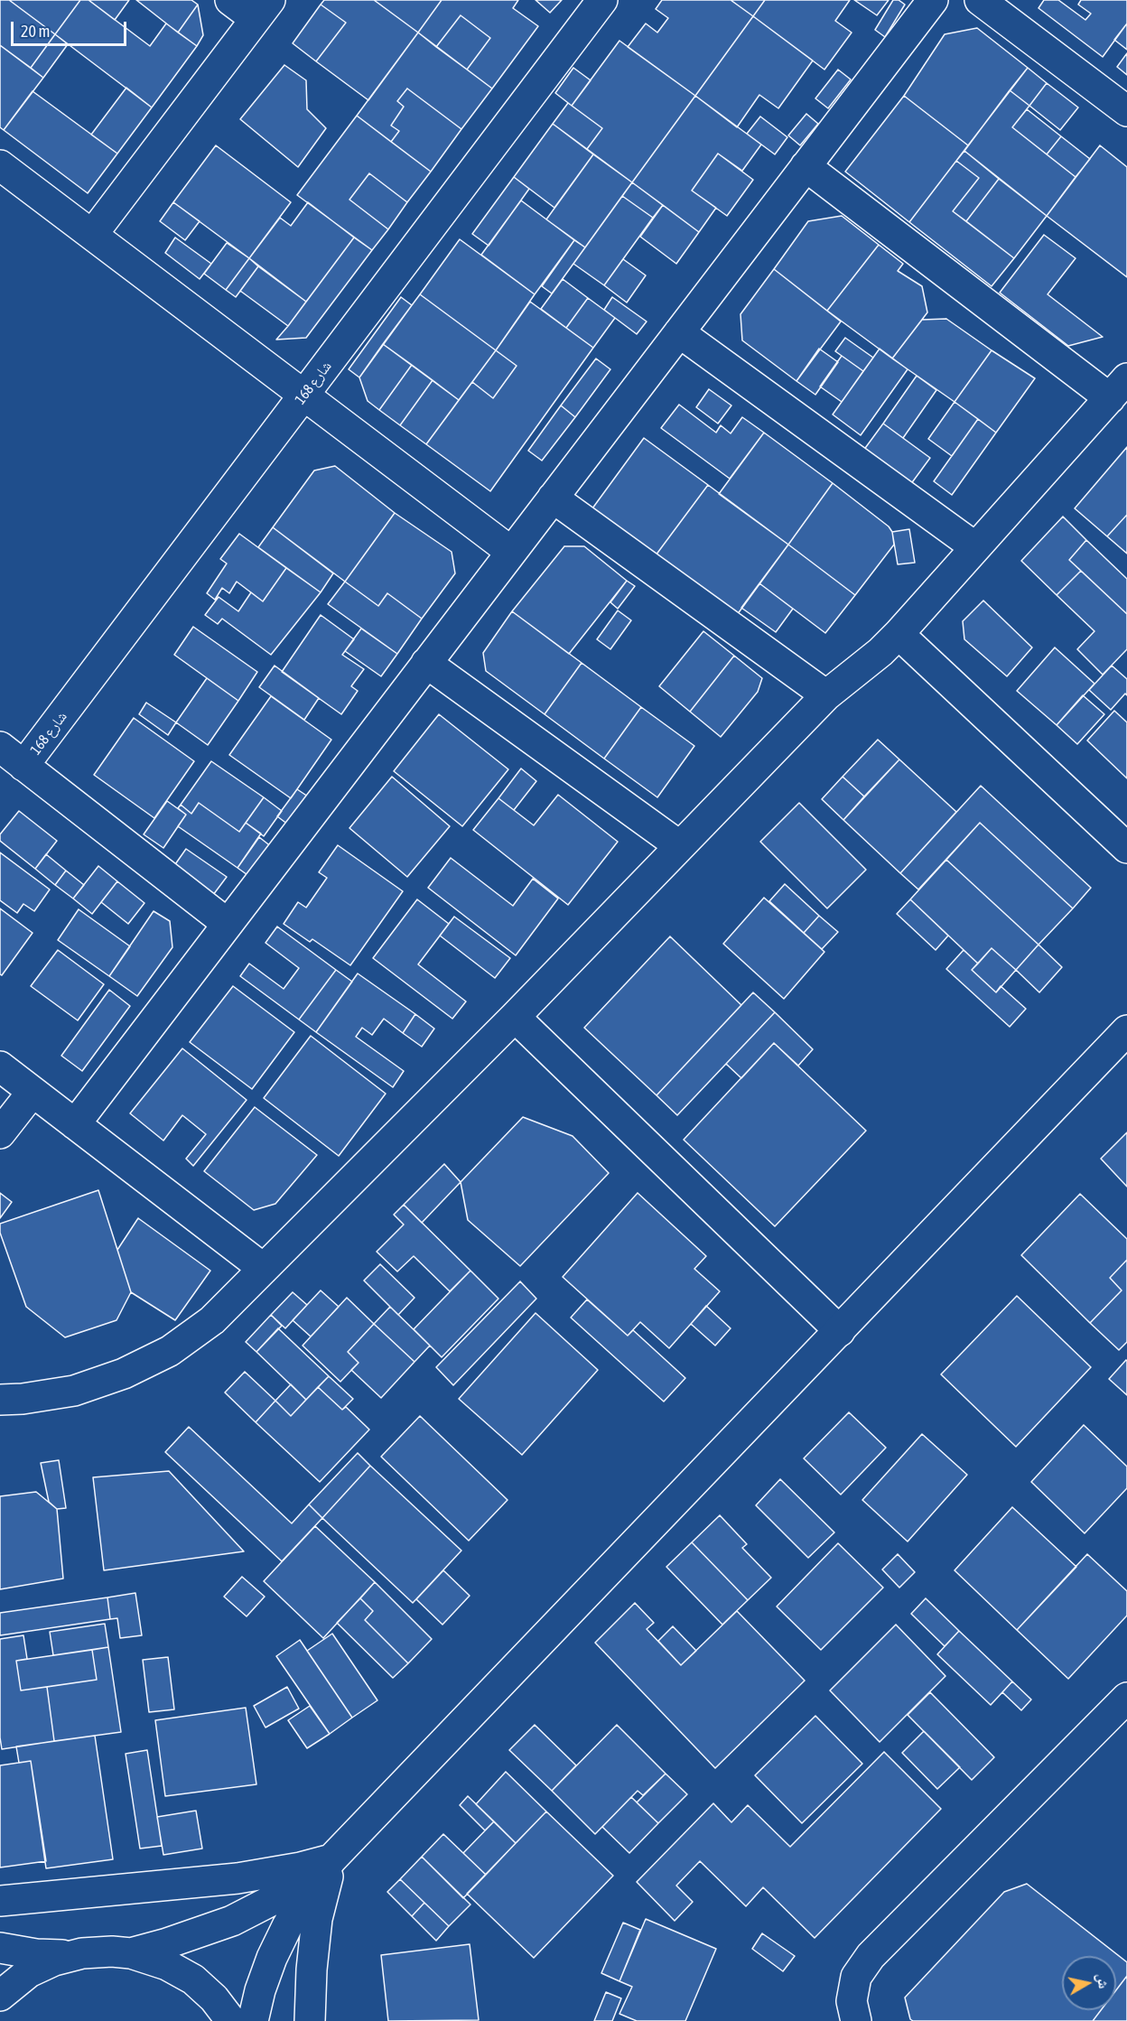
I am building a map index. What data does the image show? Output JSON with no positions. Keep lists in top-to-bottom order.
{
  "streets": {
    "street": ["شارع 168"]
  },
  "scale_bar": "20 m",
  "north": "right"
}
